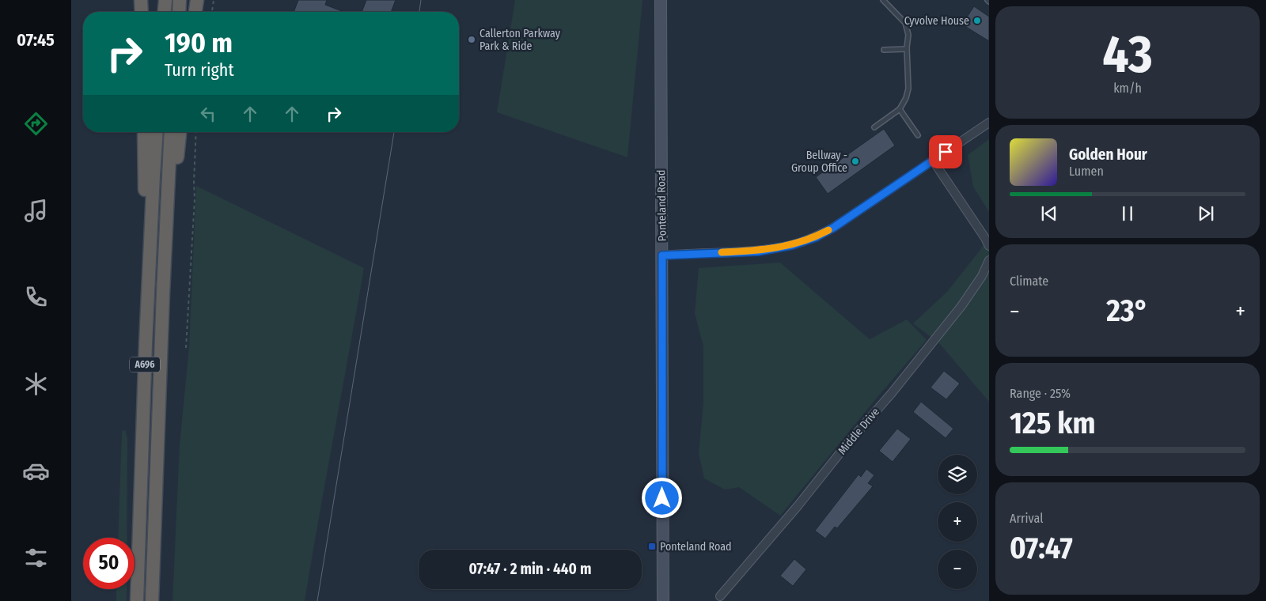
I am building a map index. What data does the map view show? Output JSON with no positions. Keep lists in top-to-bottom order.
{
  "streets": {
    "highway": ["A696"],
    "main road": ["Ponteland Road"],
    "street": ["Middle Drive"]
  },
  "places": {
    "other": ["Cyvolve House", "Callerton Parkway Park & Ride", "Bellway - Group Office"],
    "transit": ["Ponteland Road"]
  },
  "page": {
    "tabs": "07:45",
    "tile": [
      ["43", "km/h"],
      "Climate",
      ["Range · 25%", "125 km"],
      ["Arrival", "07:47"]
    ],
    "turn": ["190 m", "Turn right"],
    "song": ["Golden Hour", "Lumen"],
    "heat": ["−", "23°", "+"],
    "map_buttons": ["+", "−"],
    "limit": "50",
    "trip": "07:47 · 2 min · 440 m"
  }
}
